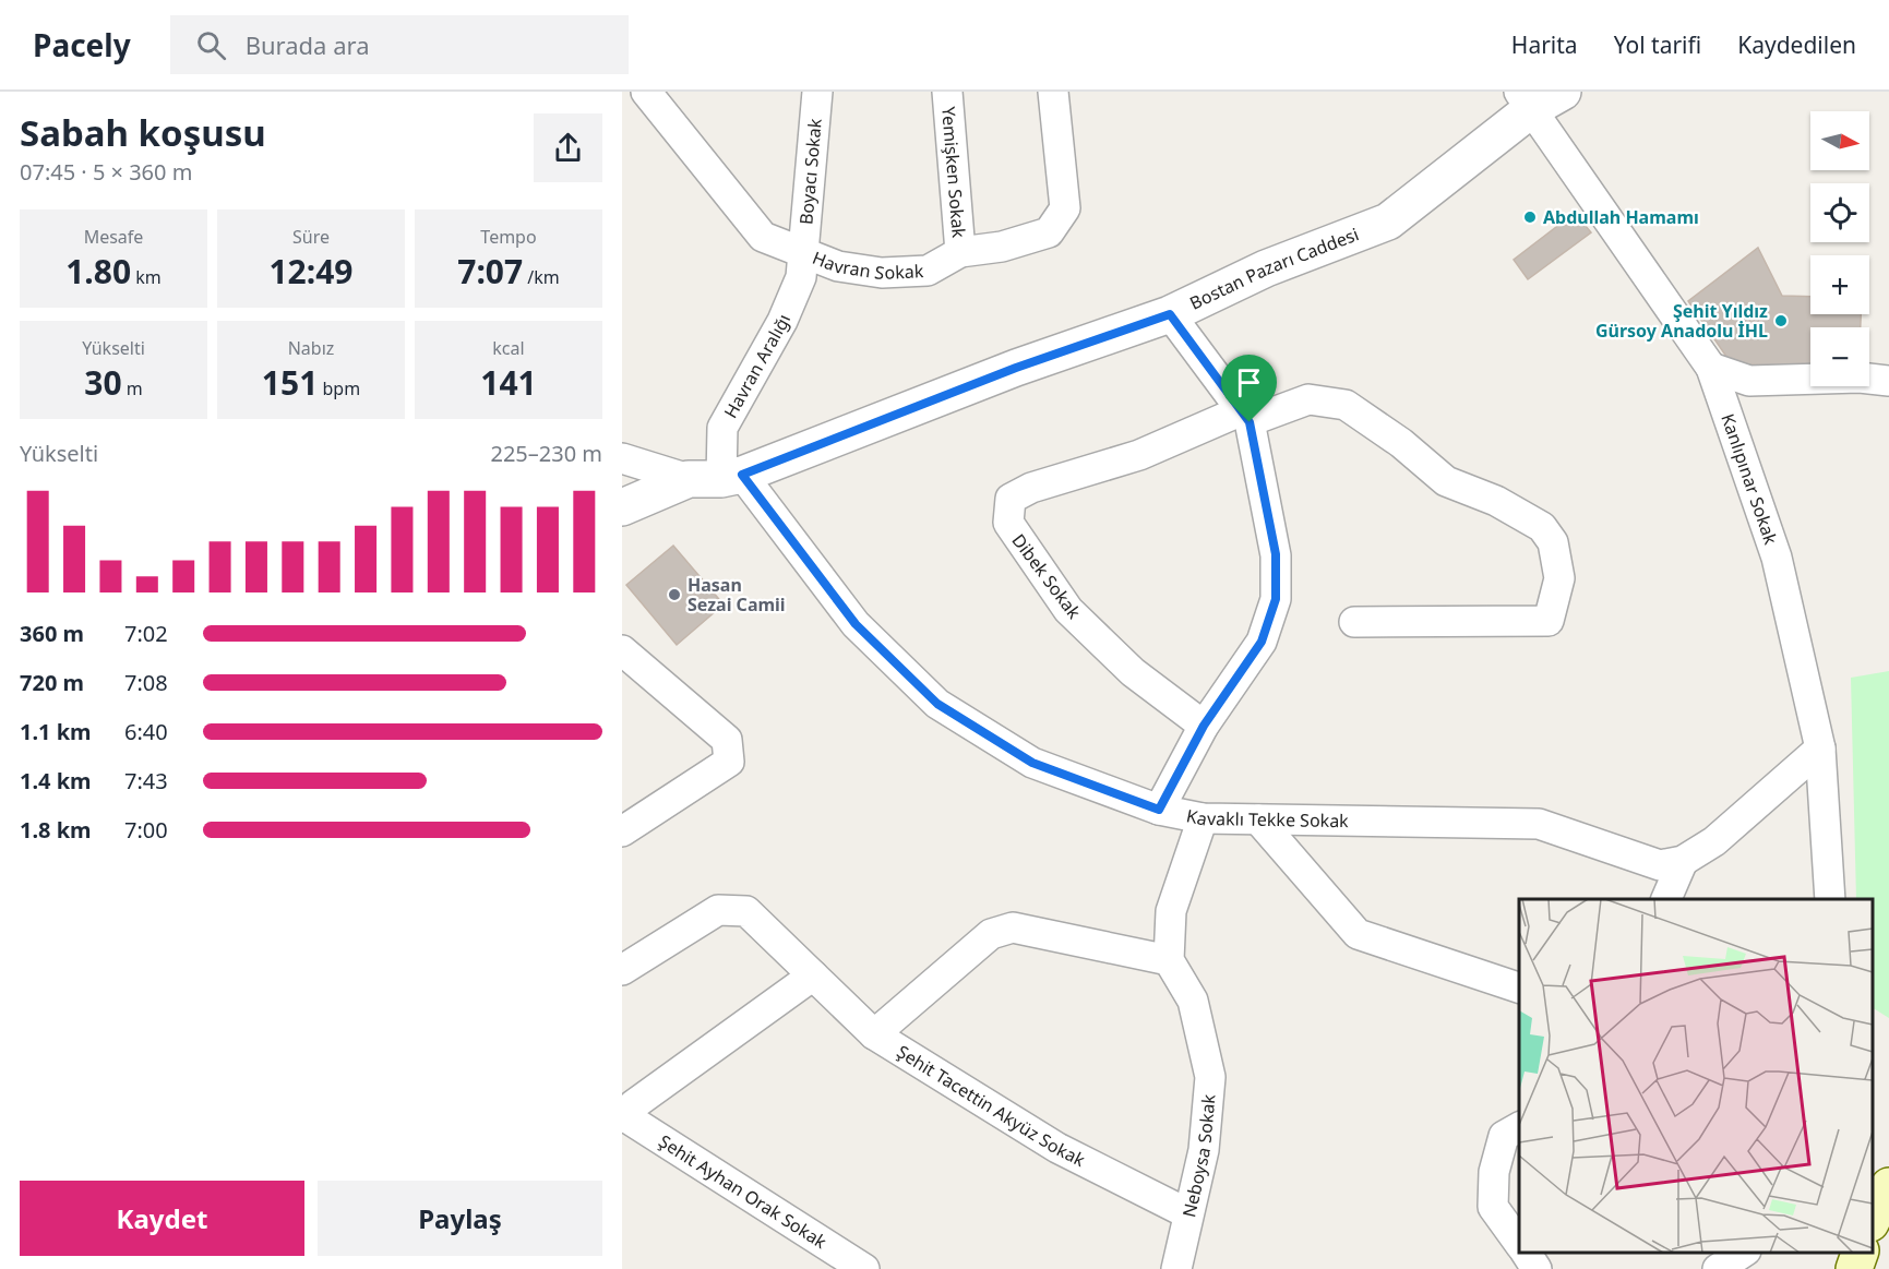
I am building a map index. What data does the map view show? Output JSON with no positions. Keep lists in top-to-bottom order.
{
  "streets": {
    "street": [
      "Boyacı Sokak",
      "Yemişken Sokak",
      "Havran Sokak",
      "Bostan Pazarı Caddesi",
      "Havran Aralığı",
      "Kanlıpınar Sokak",
      "Dibek Sokak",
      "Kavaklı Tekke Sokak",
      "Şehit Tacettin Akyüz Sokak",
      "Neboysa Sokak",
      "Şehit Ayhan Orak Sokak"
    ]
  },
  "crossings": [
    ["Boyacı Sokak", "Havran Sokak"],
    ["Boyacı Sokak", "Havran Aralığı"],
    ["Yemişken Sokak", "Havran Sokak"],
    ["Havran Sokak", "Havran Aralığı"],
    ["Bostan Pazarı Caddesi", "Havran Aralığı"],
    ["Bostan Pazarı Caddesi", "Kanlıpınar Sokak"],
    ["Bostan Pazarı Caddesi", "Kavaklı Tekke Sokak"],
    ["Havran Aralığı", "Kavaklı Tekke Sokak"],
    ["Şehit Tacettin Akyüz Sokak", "Neboysa Sokak"]
  ],
  "places": ["Abdullah Hamamı", "Şehit Yıldız Gürsoy Anadolu İHL", "Hasan Sezai Camii"],
  "north": "right",
  "page": {
    "header": "Pacely",
    "search": "Burada ara",
    "nav": ["Harita", "Yol tarifi", "Kaydedilen"],
    "heading": ["Sabah koşusu", "07:45 · 5 × 360 m"],
    "map_buttons": ["+", "−"],
    "stats": [
      ["Mesafe", "1.80 km"],
      ["Süre", "12:49"],
      ["Tempo", "7:07 /km"],
      ["Yükselti", "30 m"],
      ["Nabız", "151 bpm"],
      ["kcal", "141"]
    ],
    "chart": ["Yükselti", "225–230 m"],
    "list": [
      {
        "name": "360 m",
        "note": "7:02"
      },
      {
        "name": "720 m",
        "note": "7:08"
      },
      {
        "name": "1.1 km",
        "note": "6:40"
      },
      {
        "name": "1.4 km",
        "note": "7:43"
      },
      {
        "name": "1.8 km",
        "note": "7:00"
      }
    ],
    "buttons": ["Kaydet", "Paylaş"]
  }
}
